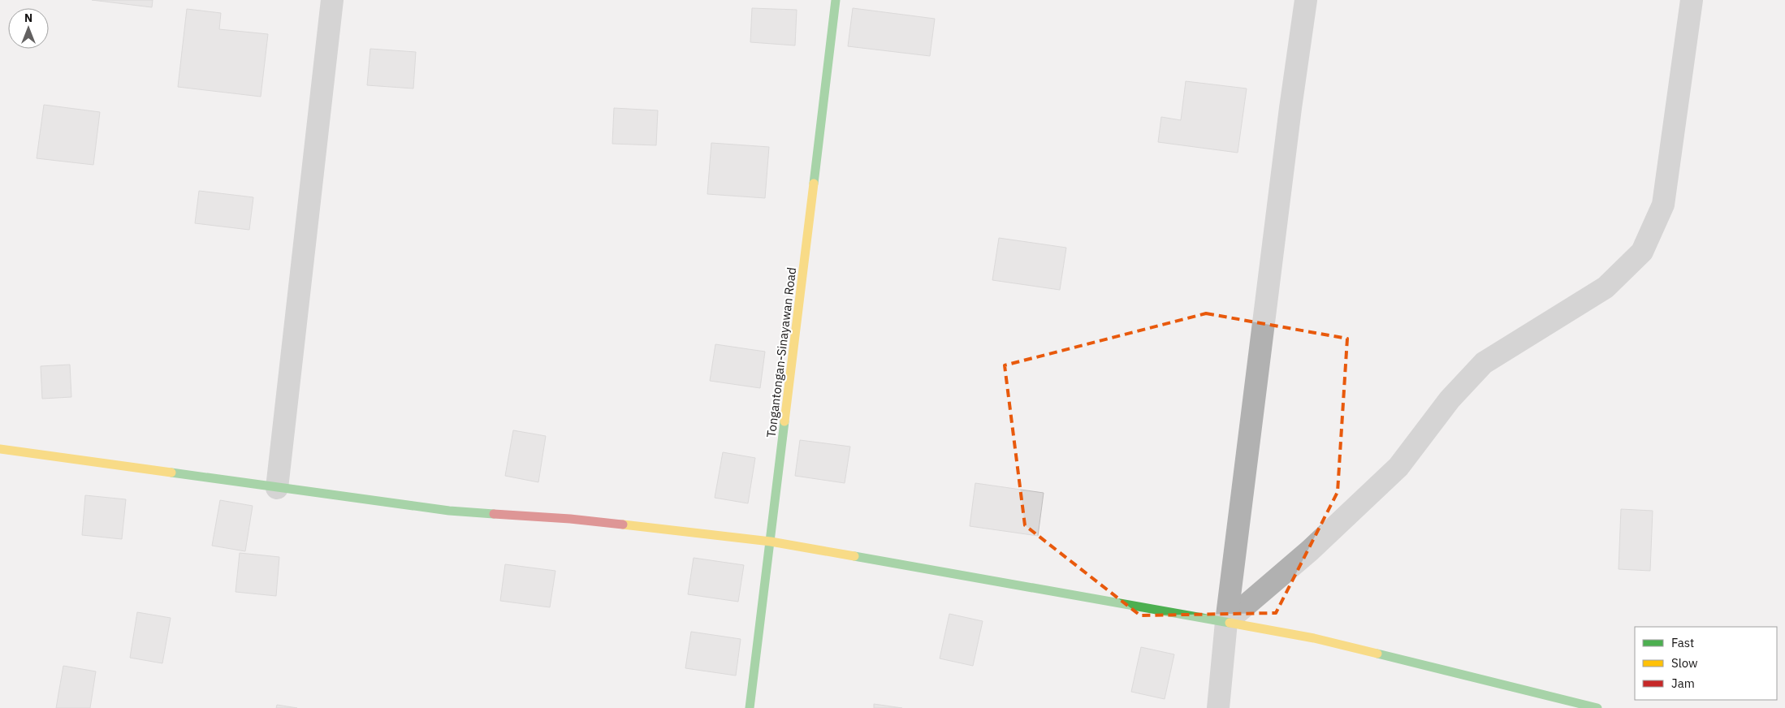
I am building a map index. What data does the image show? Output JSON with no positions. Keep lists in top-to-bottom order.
{
  "streets": {
    "street": ["Tongantongan-Sinayawan Road"]
  },
  "legend": ["Fast", "Slow", "Jam"],
  "north": "top"
}
